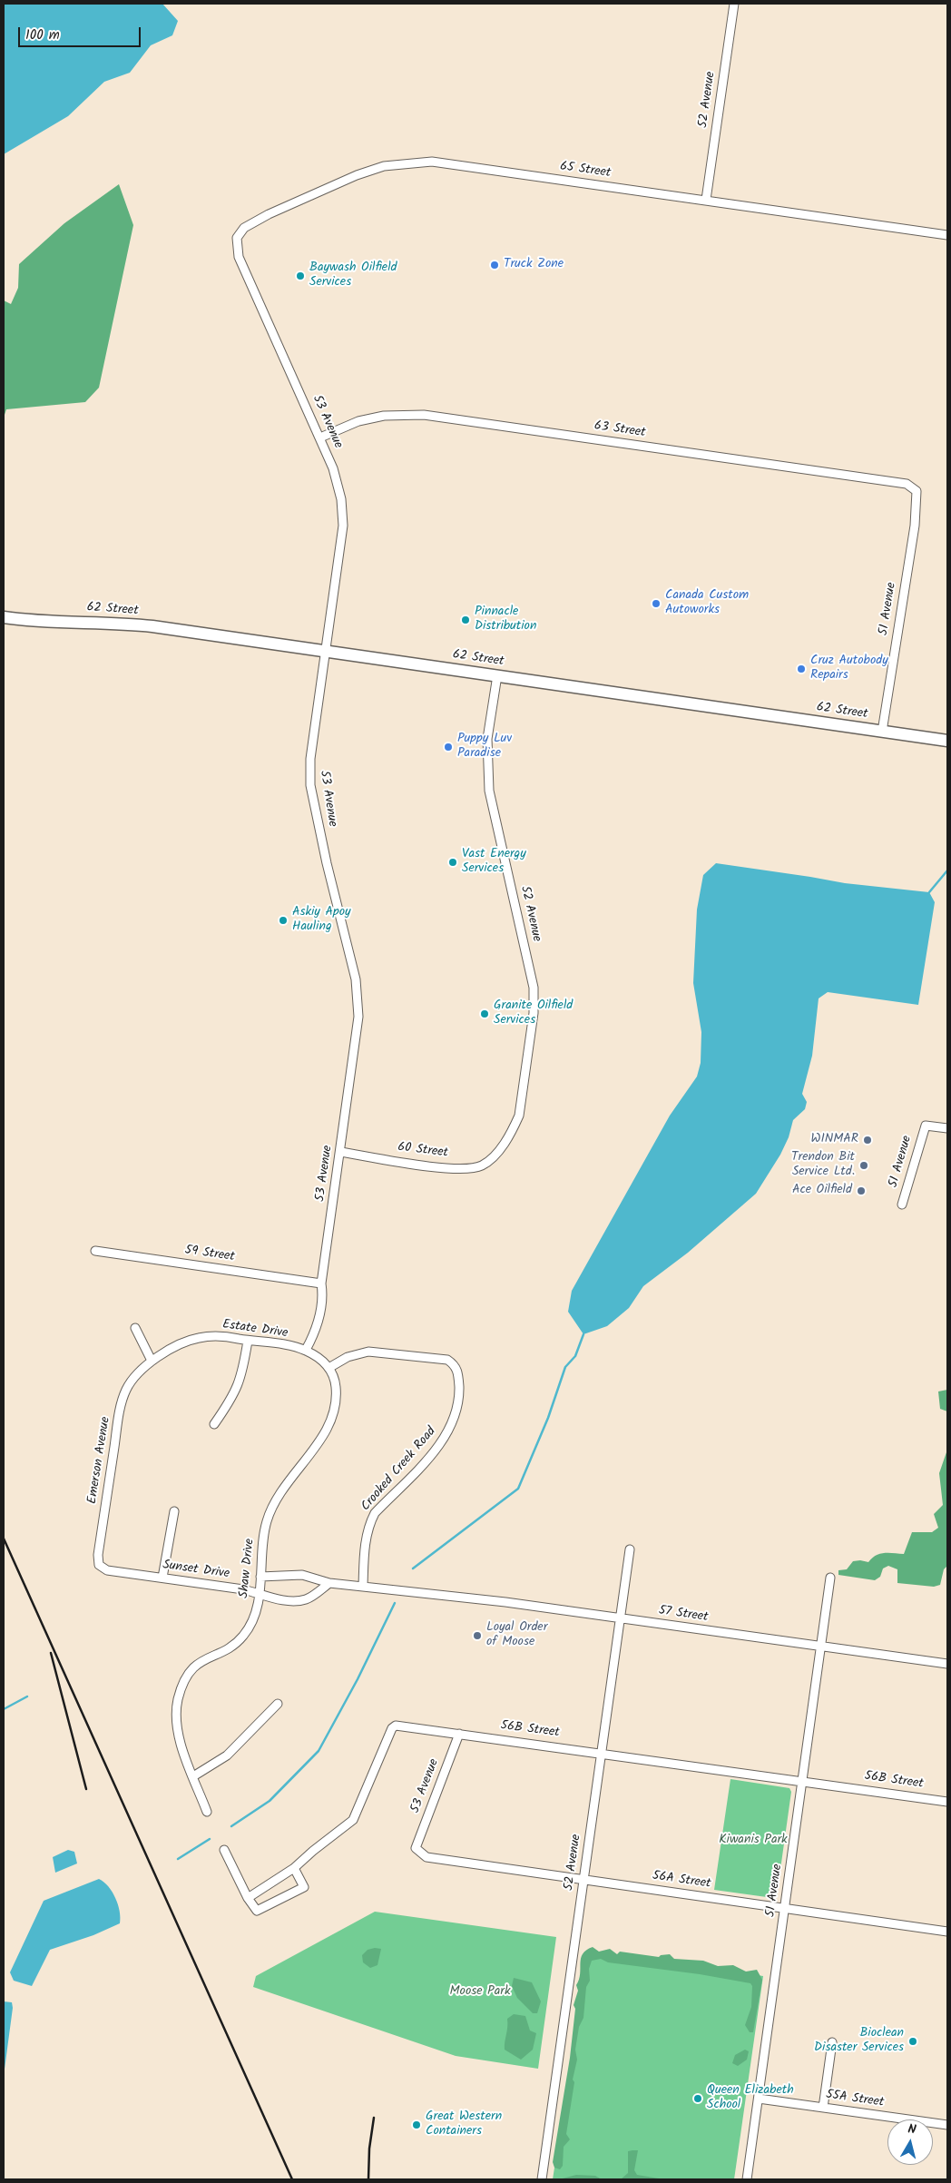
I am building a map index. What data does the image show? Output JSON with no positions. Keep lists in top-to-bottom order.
{
  "streets": {
    "main road": ["62 Street"],
    "street": [
      "52 Avenue",
      "65 Street",
      "53 Avenue",
      "63 Street",
      "51 Avenue",
      "60 Street",
      "59 Street",
      "Estate Drive",
      "Emerson Avenue",
      "Crooked Creek Road",
      "Shaw Drive",
      "Sunset Drive",
      "57 Street",
      "56B Street",
      "56A Street",
      "55A Street"
    ]
  },
  "crossings": [
    ["52 Avenue", "65 Street"],
    ["52 Avenue", "62 Street"],
    ["52 Avenue", "60 Street"],
    ["52 Avenue", "57 Street"],
    ["52 Avenue", "56B Street"],
    ["52 Avenue", "56A Street"],
    ["65 Street", "53 Avenue"],
    ["53 Avenue", "63 Street"],
    ["53 Avenue", "62 Street"],
    ["53 Avenue", "60 Street"],
    ["53 Avenue", "59 Street"],
    ["53 Avenue", "Estate Drive"],
    ["53 Avenue", "56B Street"],
    ["53 Avenue", "56A Street"],
    ["63 Street", "51 Avenue"],
    ["51 Avenue", "62 Street"],
    ["51 Avenue", "57 Street"],
    ["51 Avenue", "56B Street"],
    ["51 Avenue", "56A Street"],
    ["51 Avenue", "55A Street"],
    ["Estate Drive", "Emerson Avenue"],
    ["Emerson Avenue", "Sunset Drive"],
    ["Crooked Creek Road", "Shaw Drive"],
    ["Crooked Creek Road", "57 Street"],
    ["Shaw Drive", "Sunset Drive"]
  ],
  "parks": ["Kiwanis Park", "Moose Park"],
  "places": [
    "Truck Zone",
    "Baywash Oilfield Services",
    "Canada Custom Autoworks",
    "Pinnacle Distribution",
    "Cruz Autobody Repairs",
    "Puppy Luv Paradise",
    "Vast Energy Services",
    "Askiy Apoy Hauling",
    "Granite Oilfield Services",
    "WINMAR",
    "Trendon Bit Service Ltd.",
    "Ace Oilfield",
    "Loyal Order of Moose",
    "Bioclean Disaster Services",
    "Queen Elizabeth School",
    "Great Western Containers"
  ],
  "scale_bar": "100 m",
  "north": "top"
}
